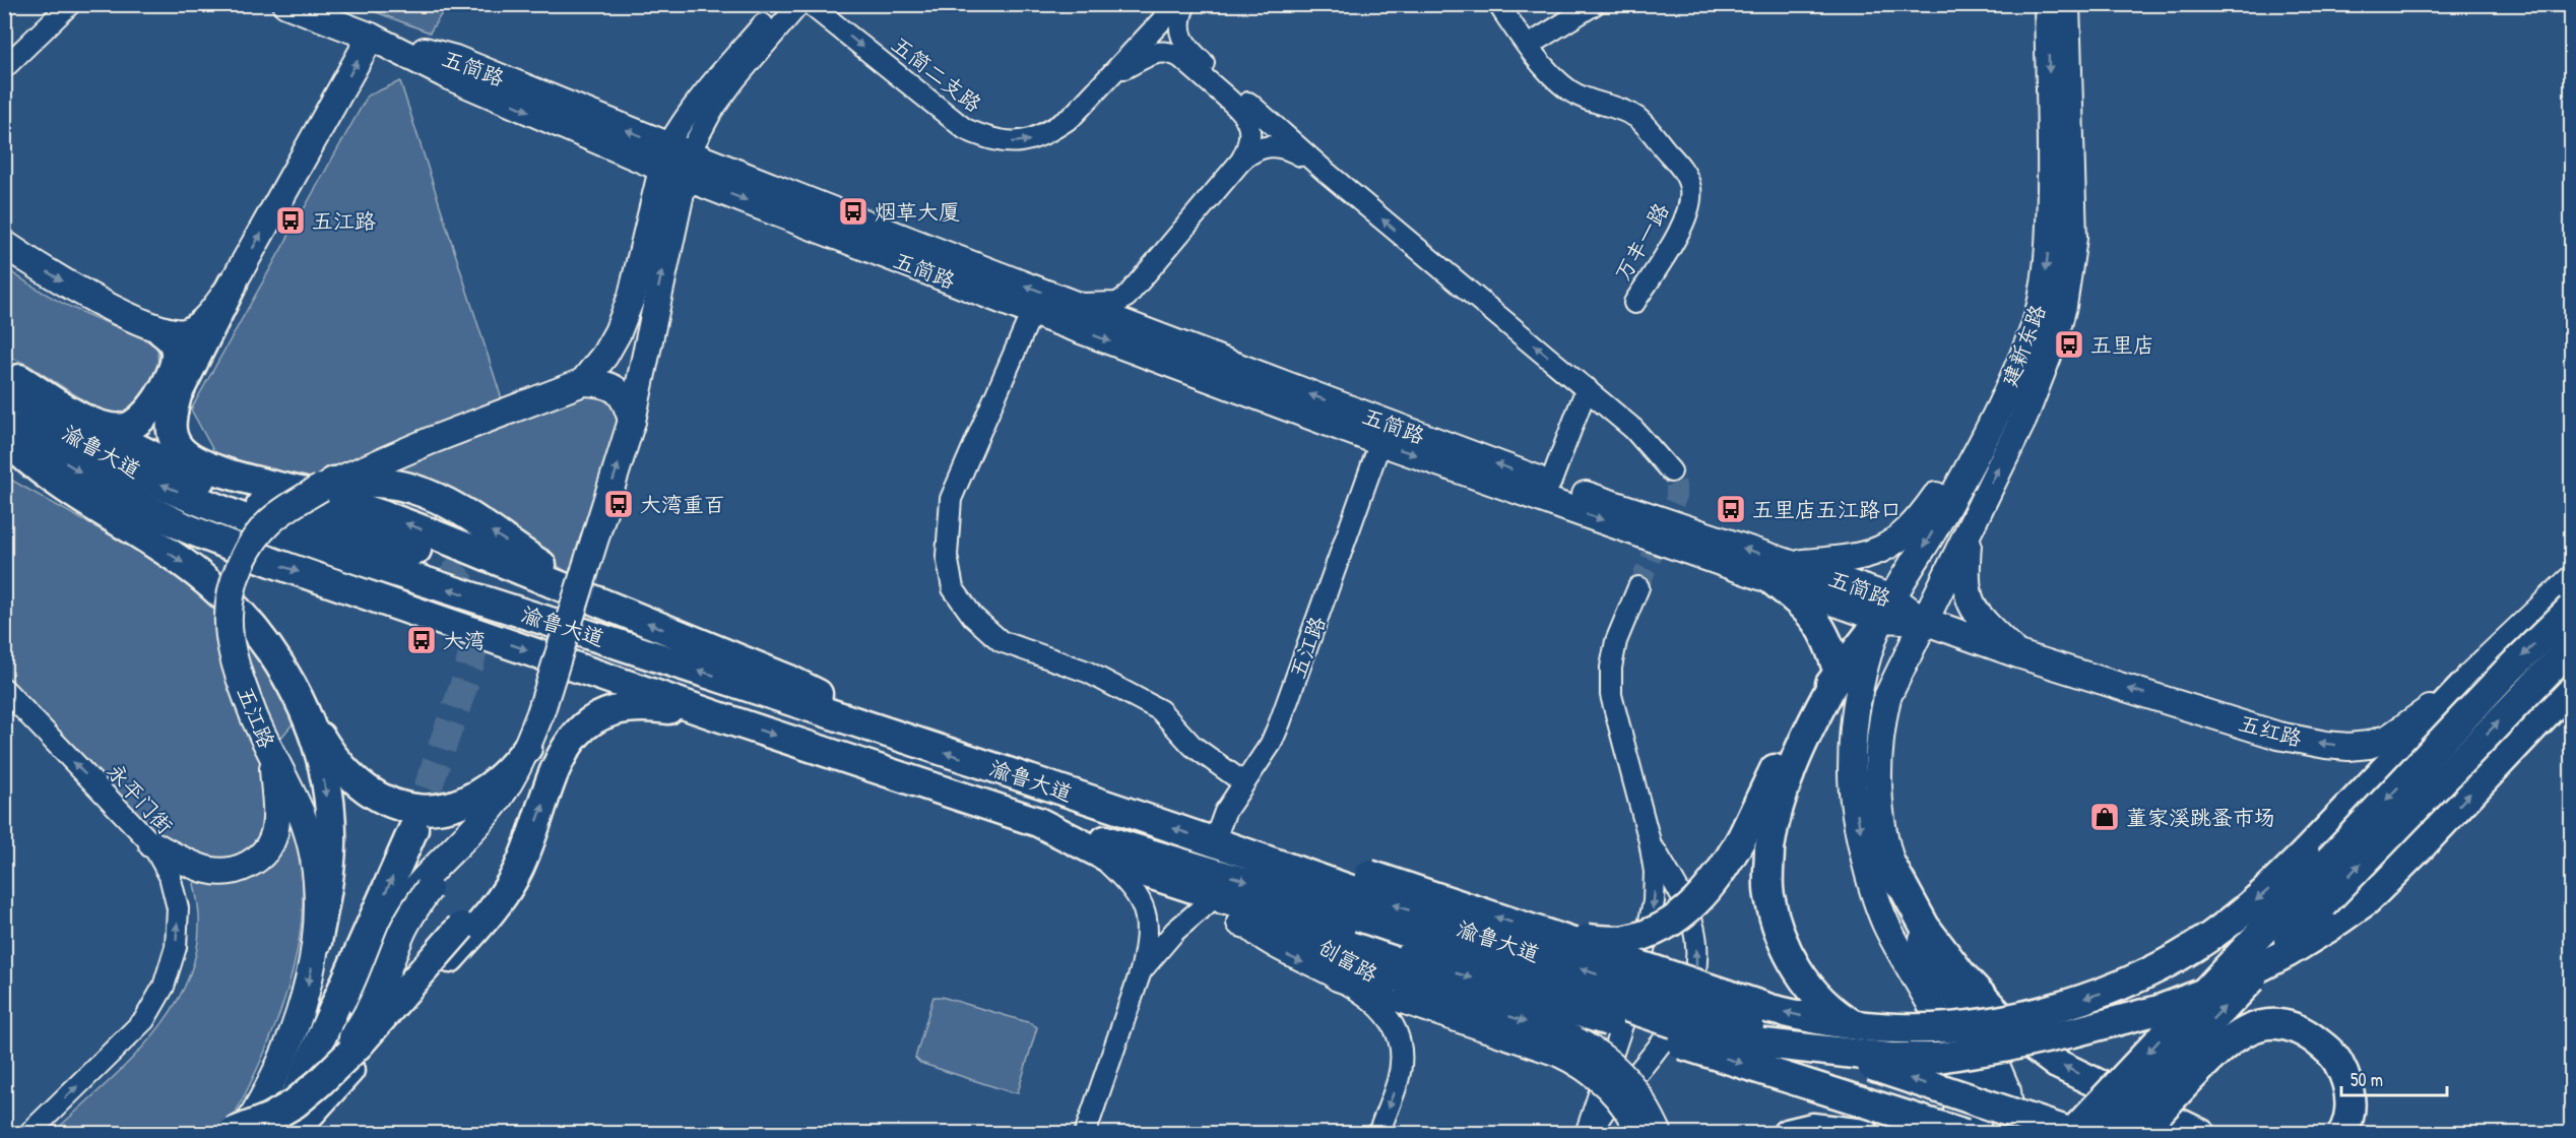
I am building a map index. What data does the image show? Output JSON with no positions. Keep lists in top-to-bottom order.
{
  "streets": {
    "highway": ["渝鲁大道"],
    "main road": [
      "五简路",
      "建新东路",
      "五江路",
      "五红路"
    ],
    "street": [
      "五简二支路",
      "万丰一路",
      "永平门街",
      "创富路"
    ]
  },
  "crossings": [
    ["五简路", "建新东路"],
    ["五简路", "五江路"],
    ["五简路", "五红路"],
    ["建新东路", "五红路"],
    ["渝鲁大道", "五江路"],
    ["渝鲁大道", "创富路"]
  ],
  "one_way": ["五简二支路", "五红路", "创富路"],
  "places": {
    "bus stop": [
      "烟草大厦",
      "五江路",
      "五里店",
      "大湾重百",
      "五里店五江路口",
      "大湾"
    ],
    "shop": ["董家溪跳蚤市场"]
  },
  "scale_bar": "50 m"
}
